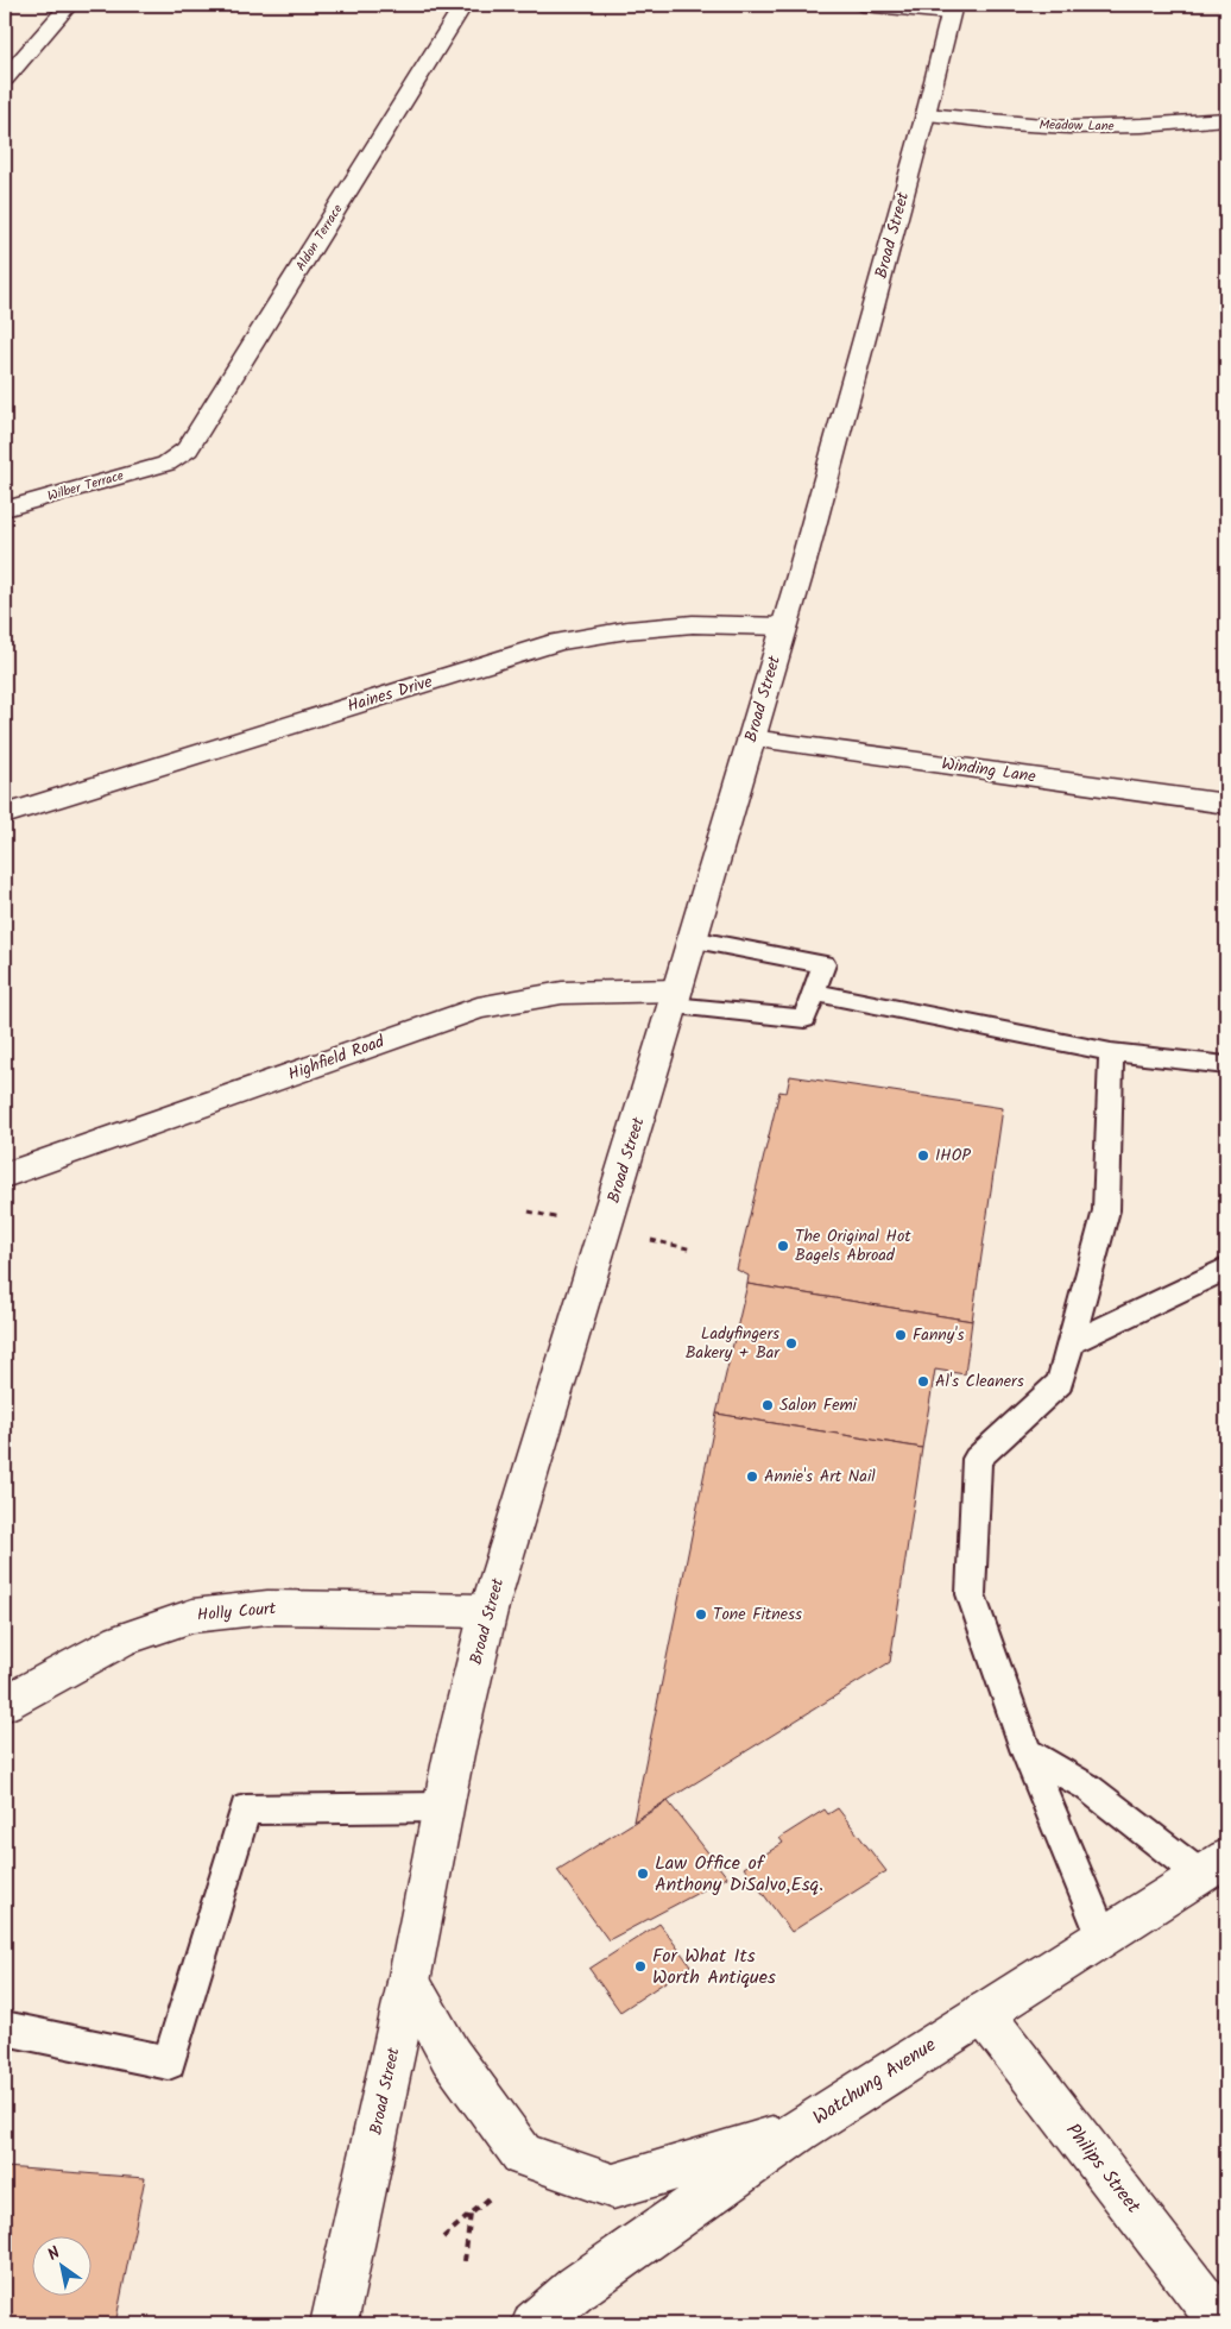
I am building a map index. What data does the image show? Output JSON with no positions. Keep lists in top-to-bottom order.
{
  "streets": {
    "street": [
      "Meadow Lane",
      "Broad Street",
      "Aldon Terrace",
      "Wilber Terrace",
      "Haines Drive",
      "Winding Lane",
      "Highfield Road",
      "Holly Court",
      "Watchung Avenue",
      "Philips Street"
    ]
  },
  "crossings": [
    ["Meadow Lane", "Broad Street"],
    ["Broad Street", "Haines Drive"],
    ["Broad Street", "Winding Lane"],
    ["Broad Street", "Highfield Road"],
    ["Broad Street", "Holly Court"],
    ["Aldon Terrace", "Wilber Terrace"],
    ["Watchung Avenue", "Philips Street"]
  ],
  "places": [
    "IHOP",
    "The Original Hot Bagels Abroad",
    "Fanny's",
    "Ladyfingers Bakery + Bar",
    "Al's Cleaners",
    "Salon Femi",
    "Annie's Art Nail",
    "Tone Fitness",
    "Law Office of Anthony DiSalvo,Esq.",
    "For What Its Worth Antiques"
  ],
  "north": "top left"
}
